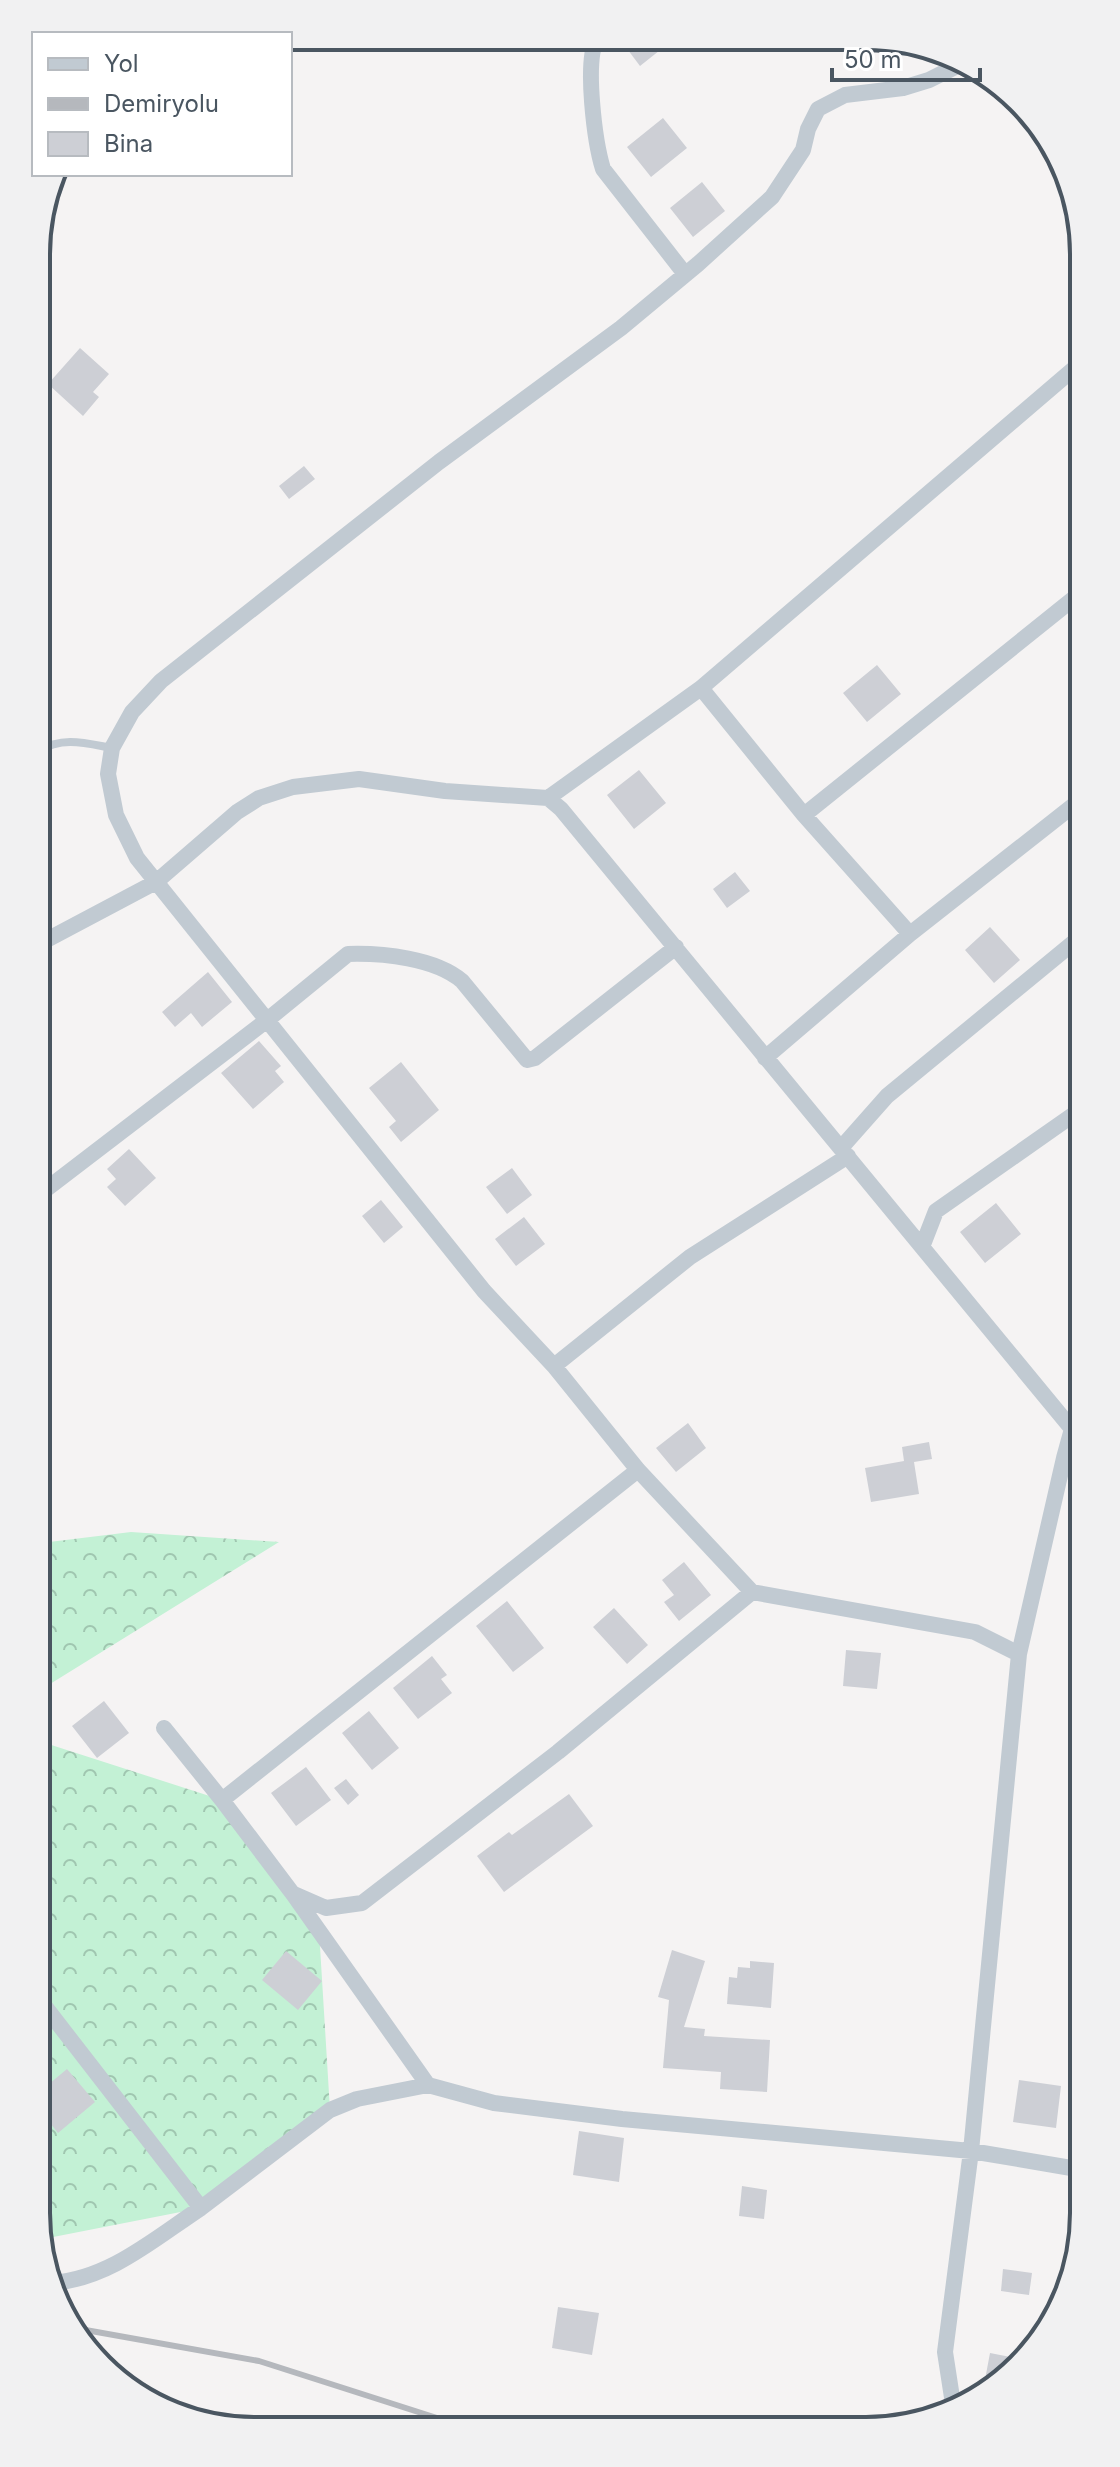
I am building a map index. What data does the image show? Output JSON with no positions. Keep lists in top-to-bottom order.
{
  "legend": ["Yol", "Demiryolu", "Bina"],
  "scale_bar": "50 m"
}
